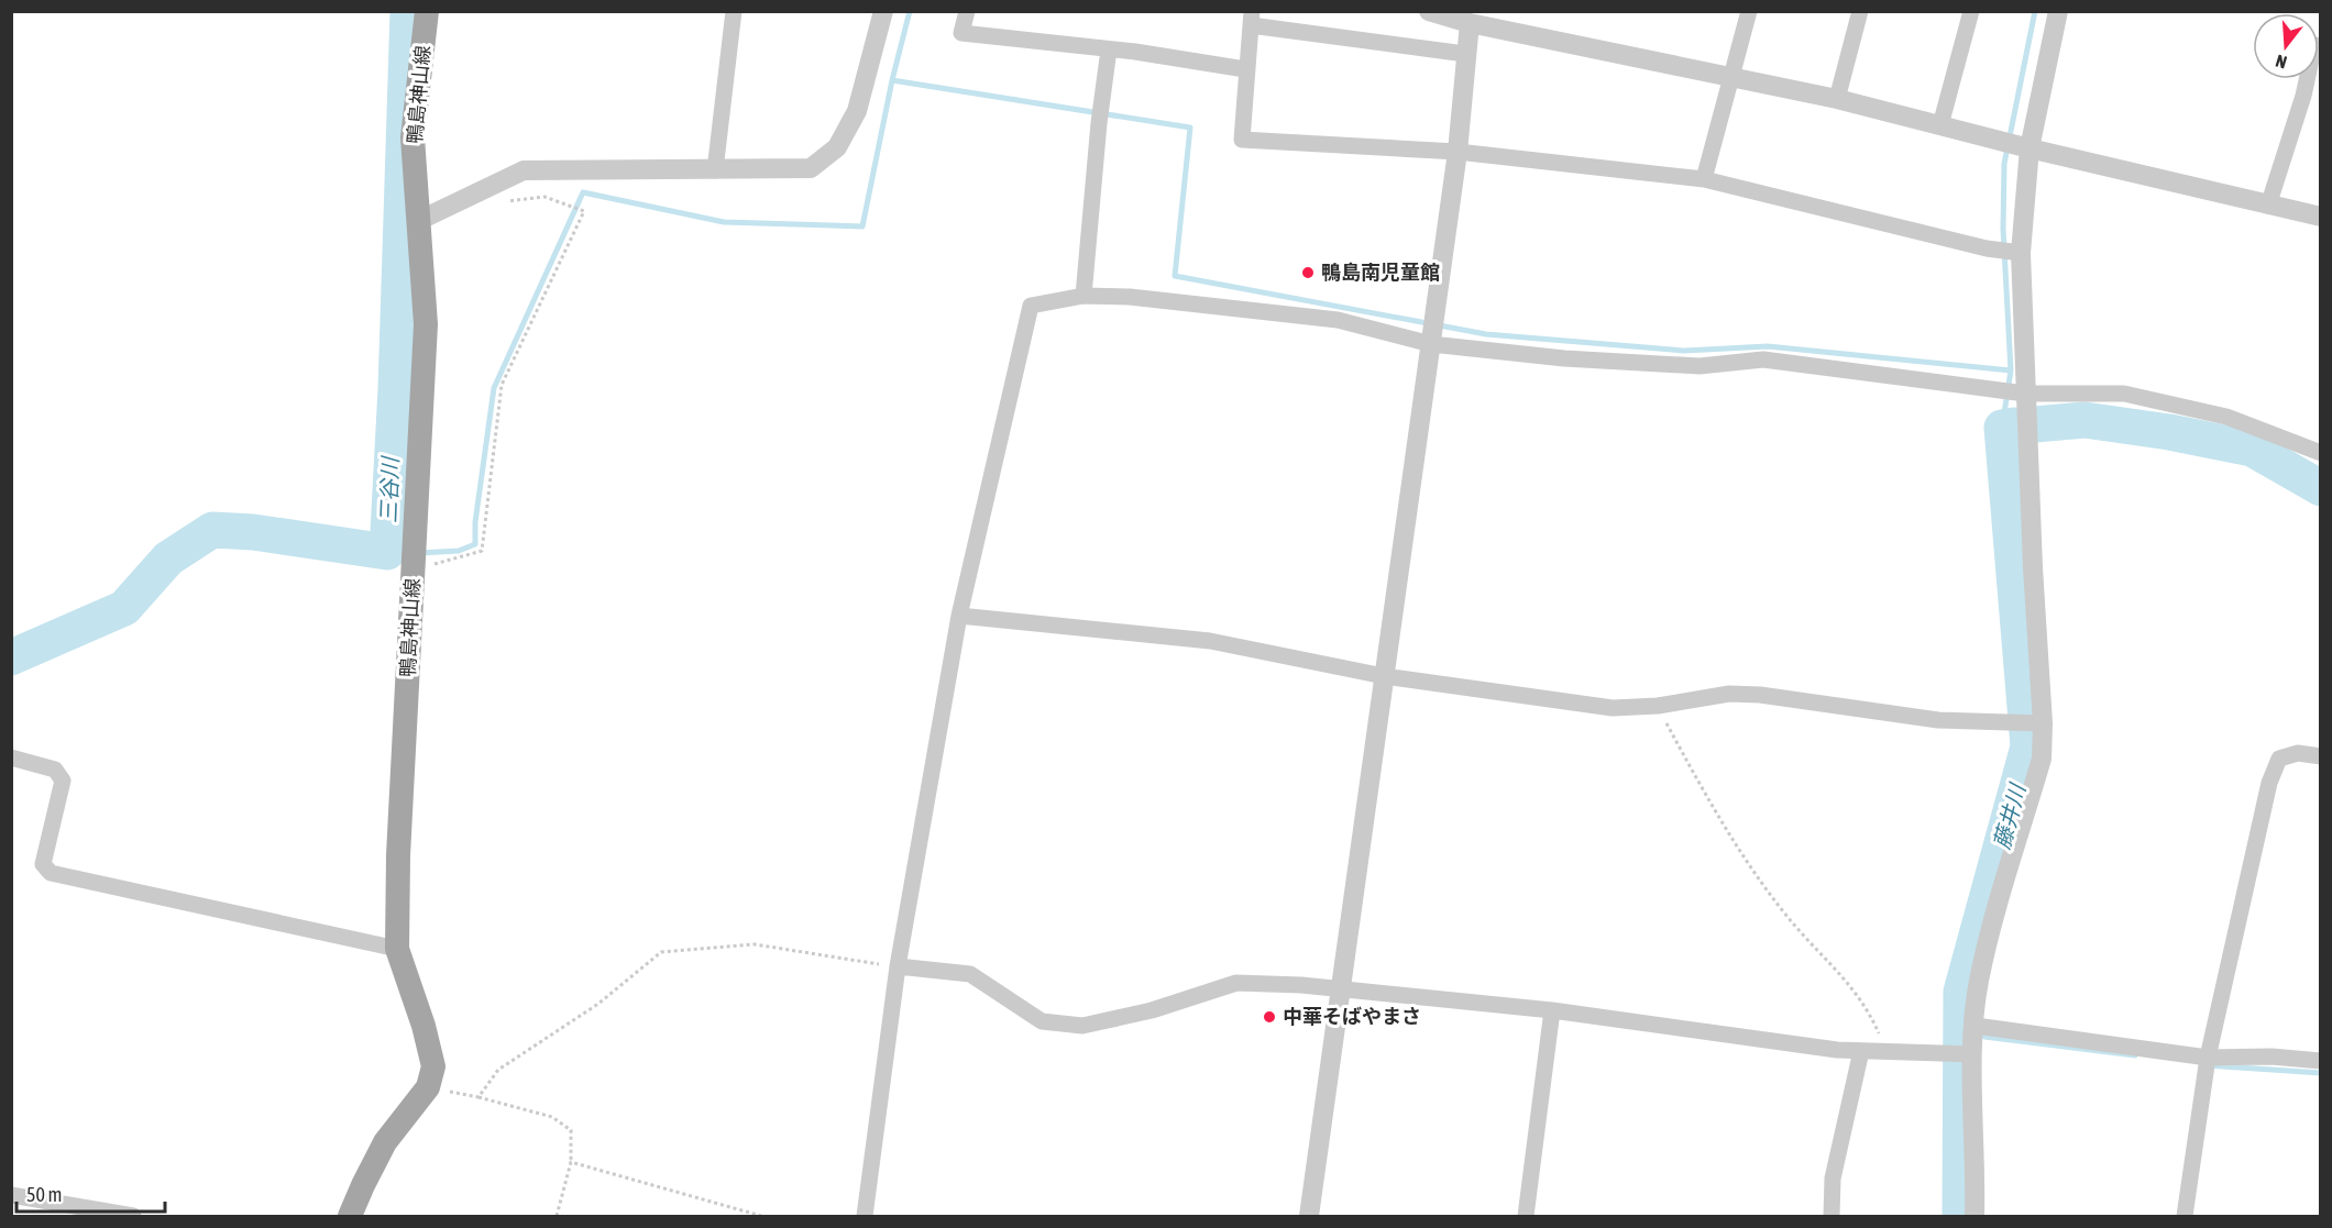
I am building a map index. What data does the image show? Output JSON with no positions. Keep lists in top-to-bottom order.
{
  "streets": {
    "main road": ["鴨島神山線"]
  },
  "water": ["三谷川", "藤井川"],
  "places": ["鴨島南児童館", "中華そばやまさ"],
  "scale_bar": "50 m",
  "north": "bottom"
}
